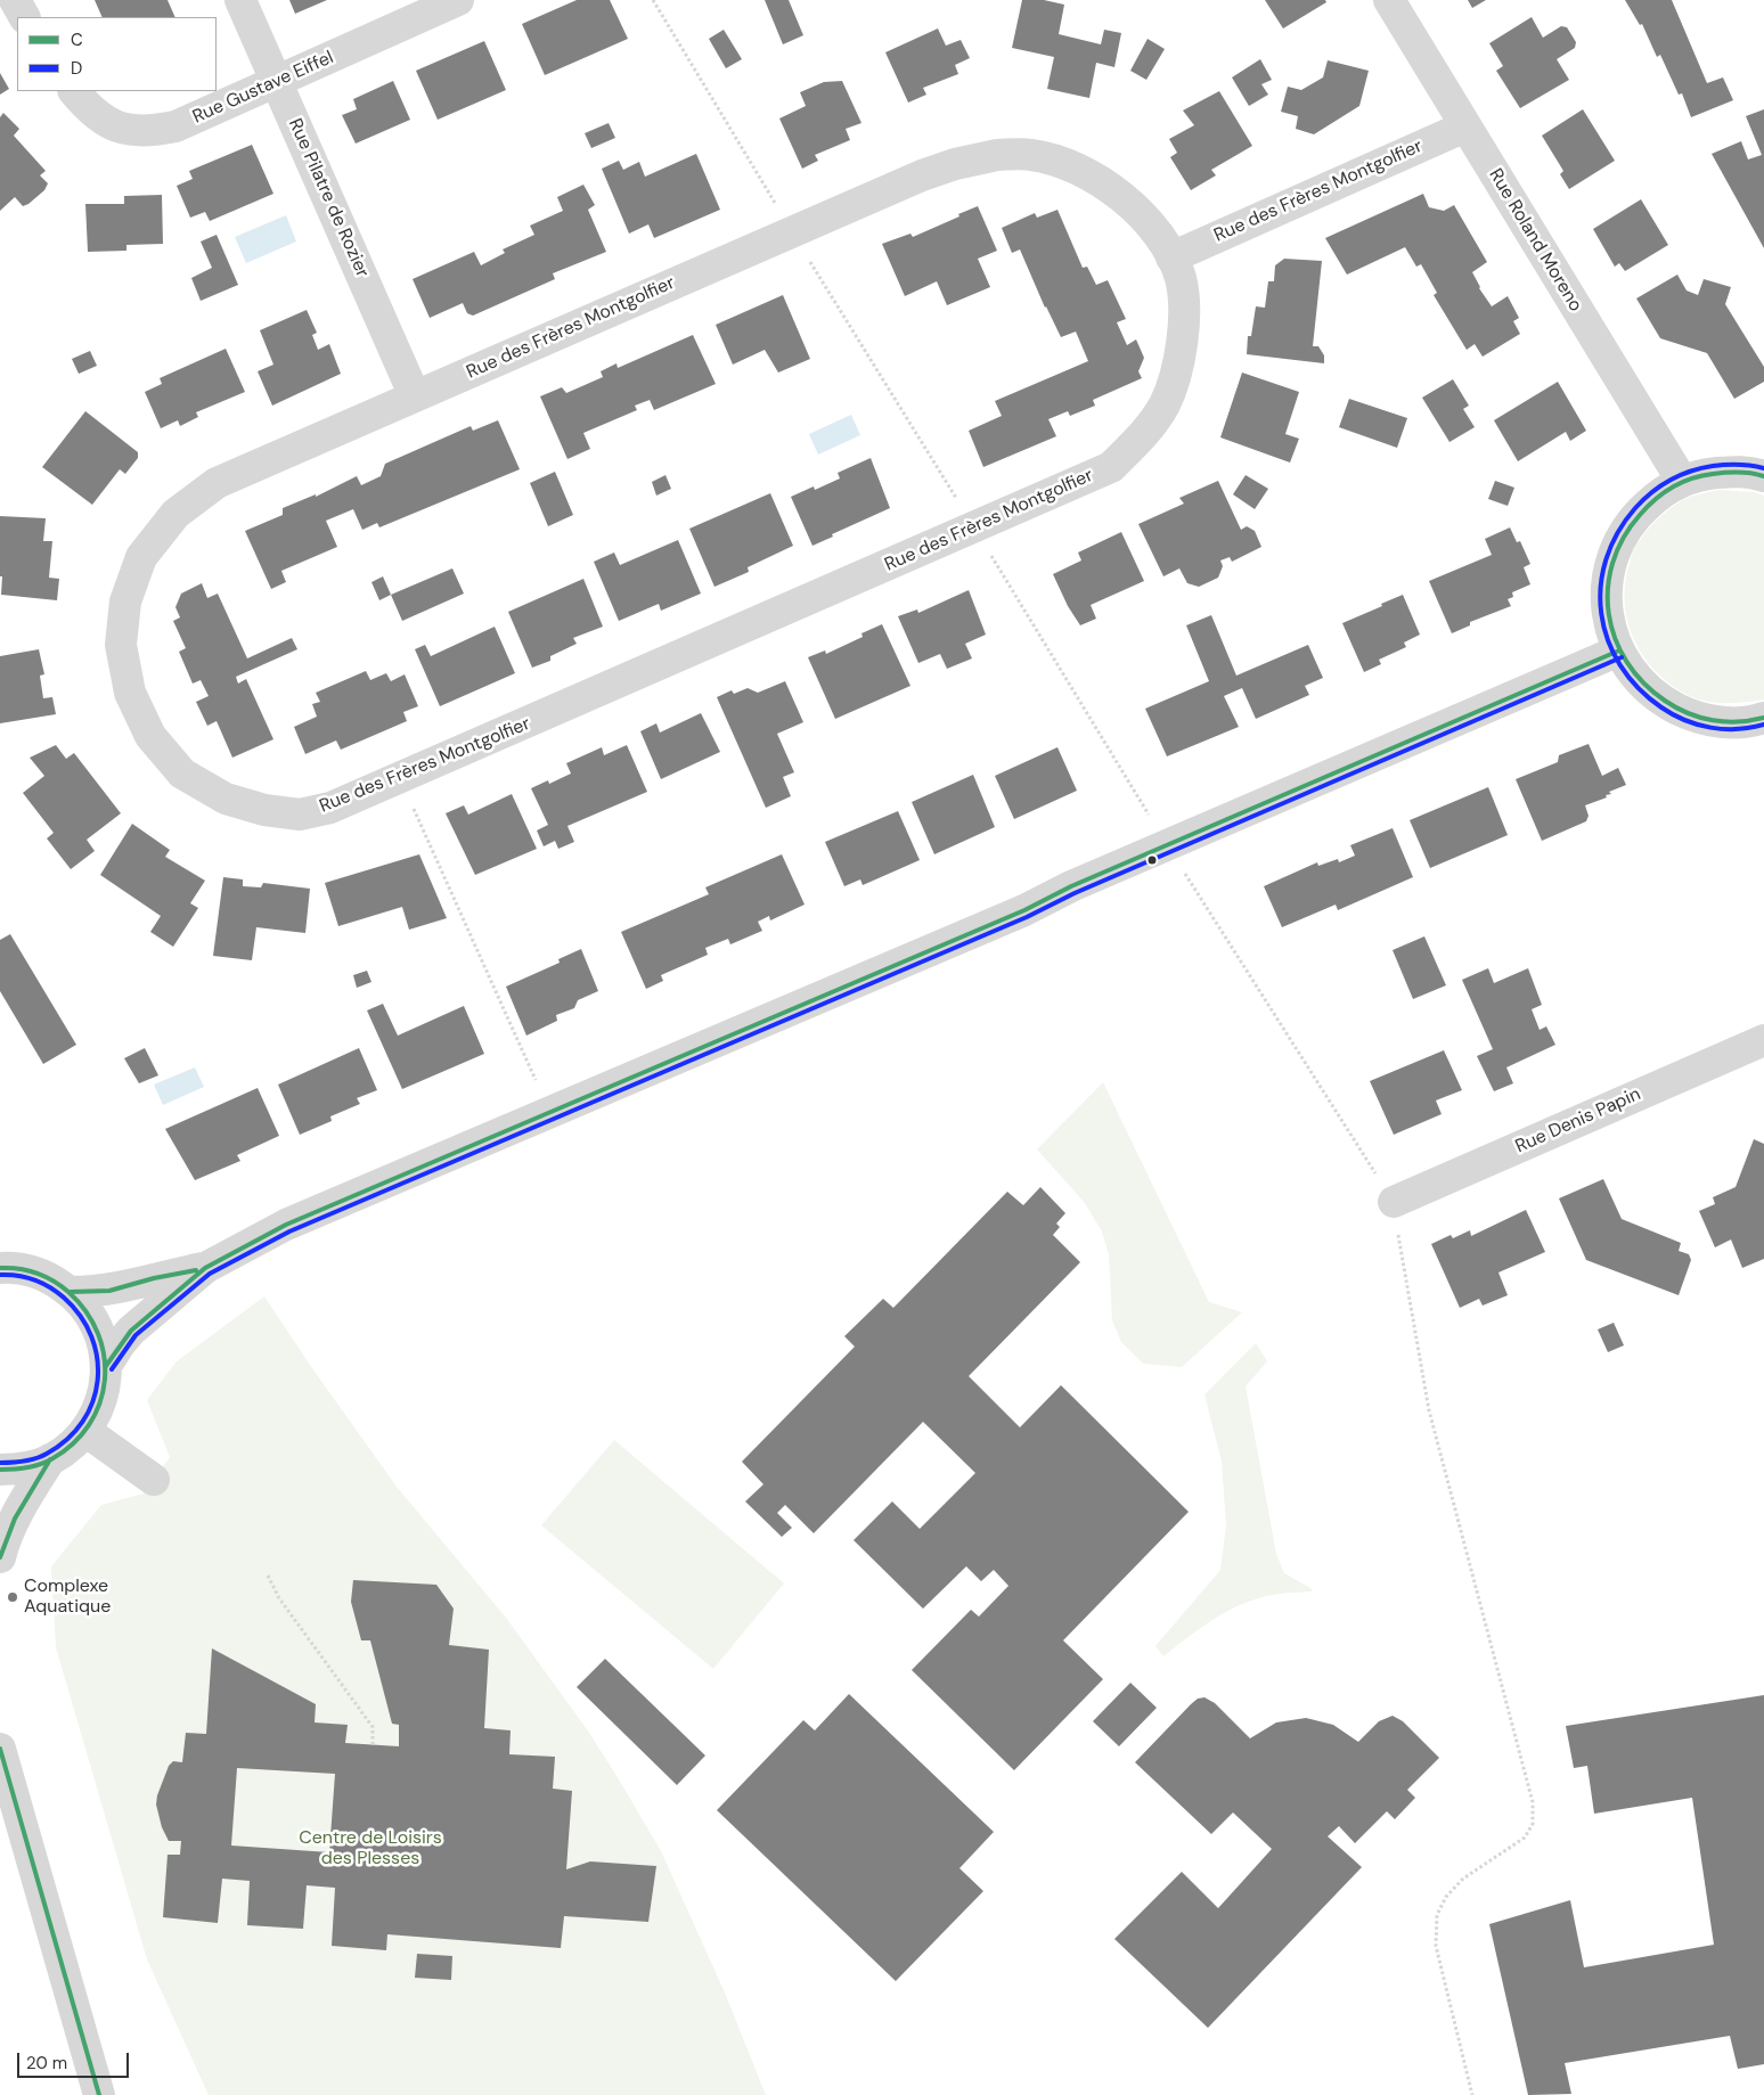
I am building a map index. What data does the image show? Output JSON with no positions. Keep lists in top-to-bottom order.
{
  "streets": {
    "street": [
      "Rue Gustave Eiffel",
      "Rue des Frères Montgolfier",
      "Rue Pilatre de Rozier",
      "Rue Roland Moreno",
      "Rue Denis Papin"
    ]
  },
  "crossings": [
    ["Rue Gustave Eiffel", "Rue Pilatre de Rozier"],
    ["Rue des Frères Montgolfier", "Rue Pilatre de Rozier"],
    ["Rue des Frères Montgolfier", "Rue Roland Moreno"]
  ],
  "parks": ["Centre de Loisirs des Plesses"],
  "places": ["Complexe Aquatique"],
  "lines": ["transit line D", "transit line C"],
  "legend": ["C", "D"],
  "scale_bar": "20 m"
}
